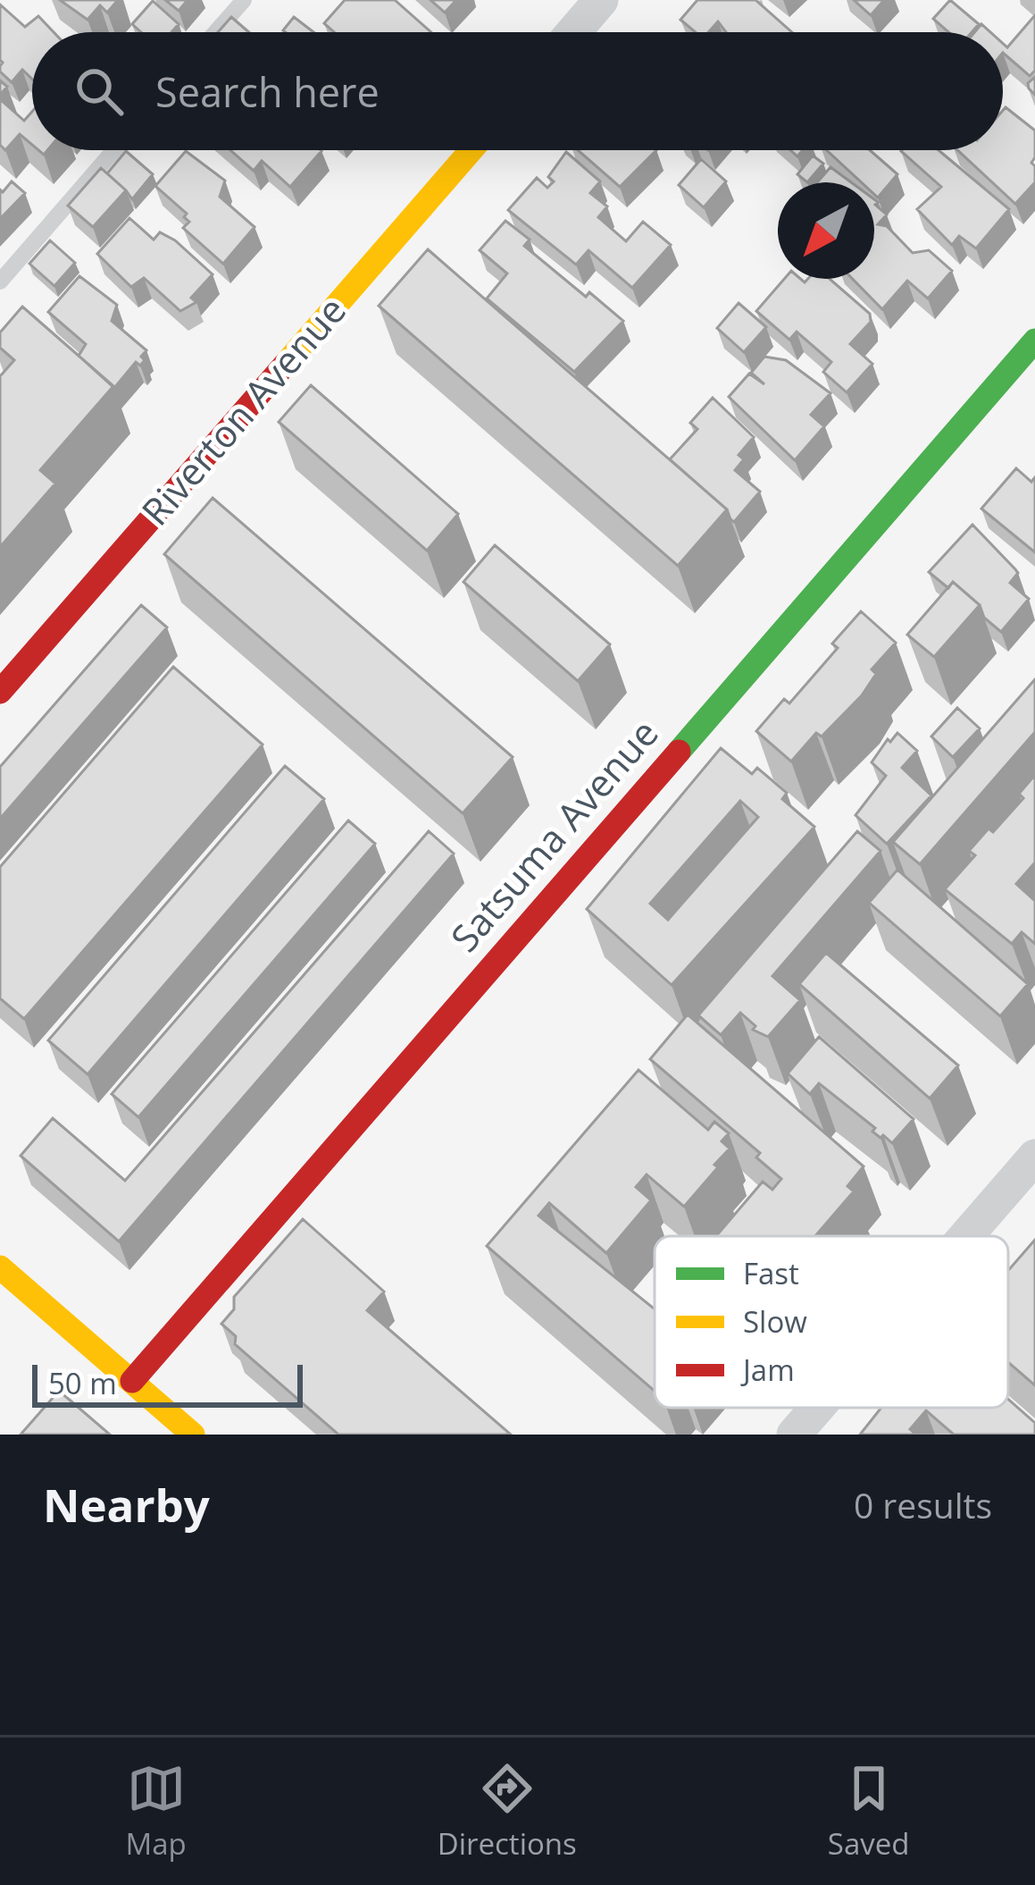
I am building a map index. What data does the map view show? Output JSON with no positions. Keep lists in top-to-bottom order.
{
  "streets": {
    "street": ["Riverton Avenue", "Satsuma Avenue"]
  },
  "legend": ["Fast", "Slow", "Jam"],
  "scale_bar": "50 m",
  "north": "bottom left",
  "page": {
    "search": "Search here",
    "scale": "50 m",
    "heading": ["Nearby", "0 results"],
    "nav": ["Map", "Directions", "Saved"]
  }
}
